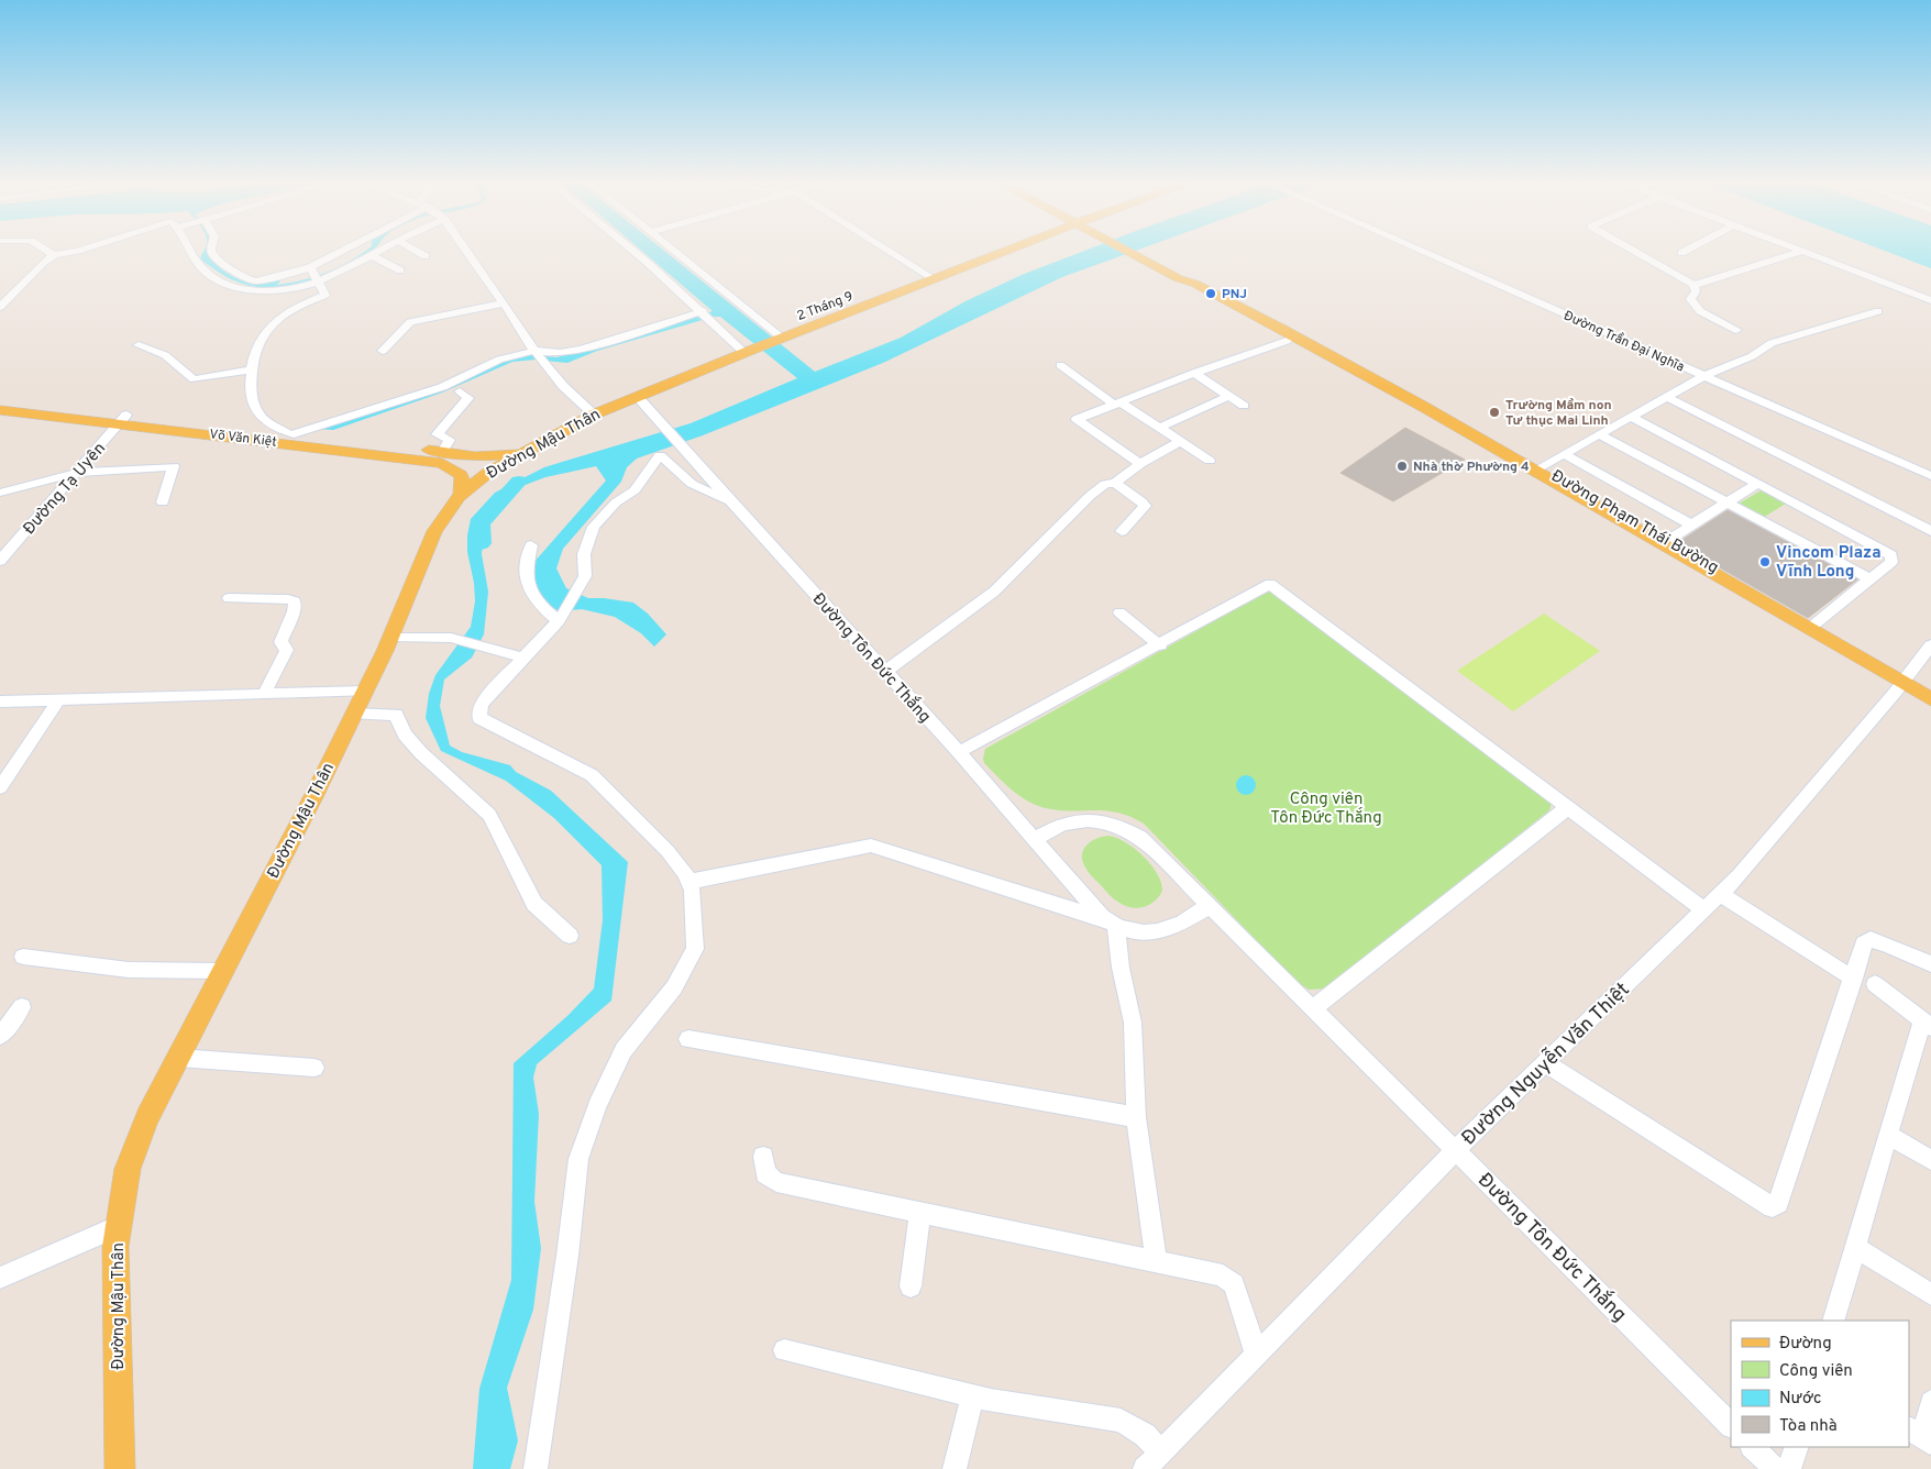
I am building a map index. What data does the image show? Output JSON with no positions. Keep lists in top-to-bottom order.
{
  "streets": {
    "main road": [
      "2 Tháng 9",
      "Võ Văn Kiệt",
      "Đường Mậu Thân",
      "Đường Phạm Thái Bường"
    ],
    "street": [
      "Đường Trần Đại Nghĩa",
      "Đường Tạ Uyên",
      "Đường Tôn Đức Thắng",
      "Đường Nguyễn Văn Thiệt"
    ]
  },
  "crossings": [
    ["2 Tháng 9", "Đường Mậu Thân"],
    ["Võ Văn Kiệt", "Đường Tạ Uyên"],
    ["Đường Mậu Thân", "Đường Tôn Đức Thắng"],
    ["Đường Phạm Thái Bường", "Đường Nguyễn Văn Thiệt"],
    ["Đường Tôn Đức Thắng", "Đường Nguyễn Văn Thiệt"]
  ],
  "parks": ["Công viên Tôn Đức Thắng"],
  "places": [
    "PNJ",
    "Trường Mầm non Tư thục Mai Linh",
    "Nhà thờ Phường 4",
    "Vincom Plaza Vĩnh Long"
  ],
  "legend": [
    "Đường",
    "Công viên",
    "Nước",
    "Tòa nhà"
  ]
}
